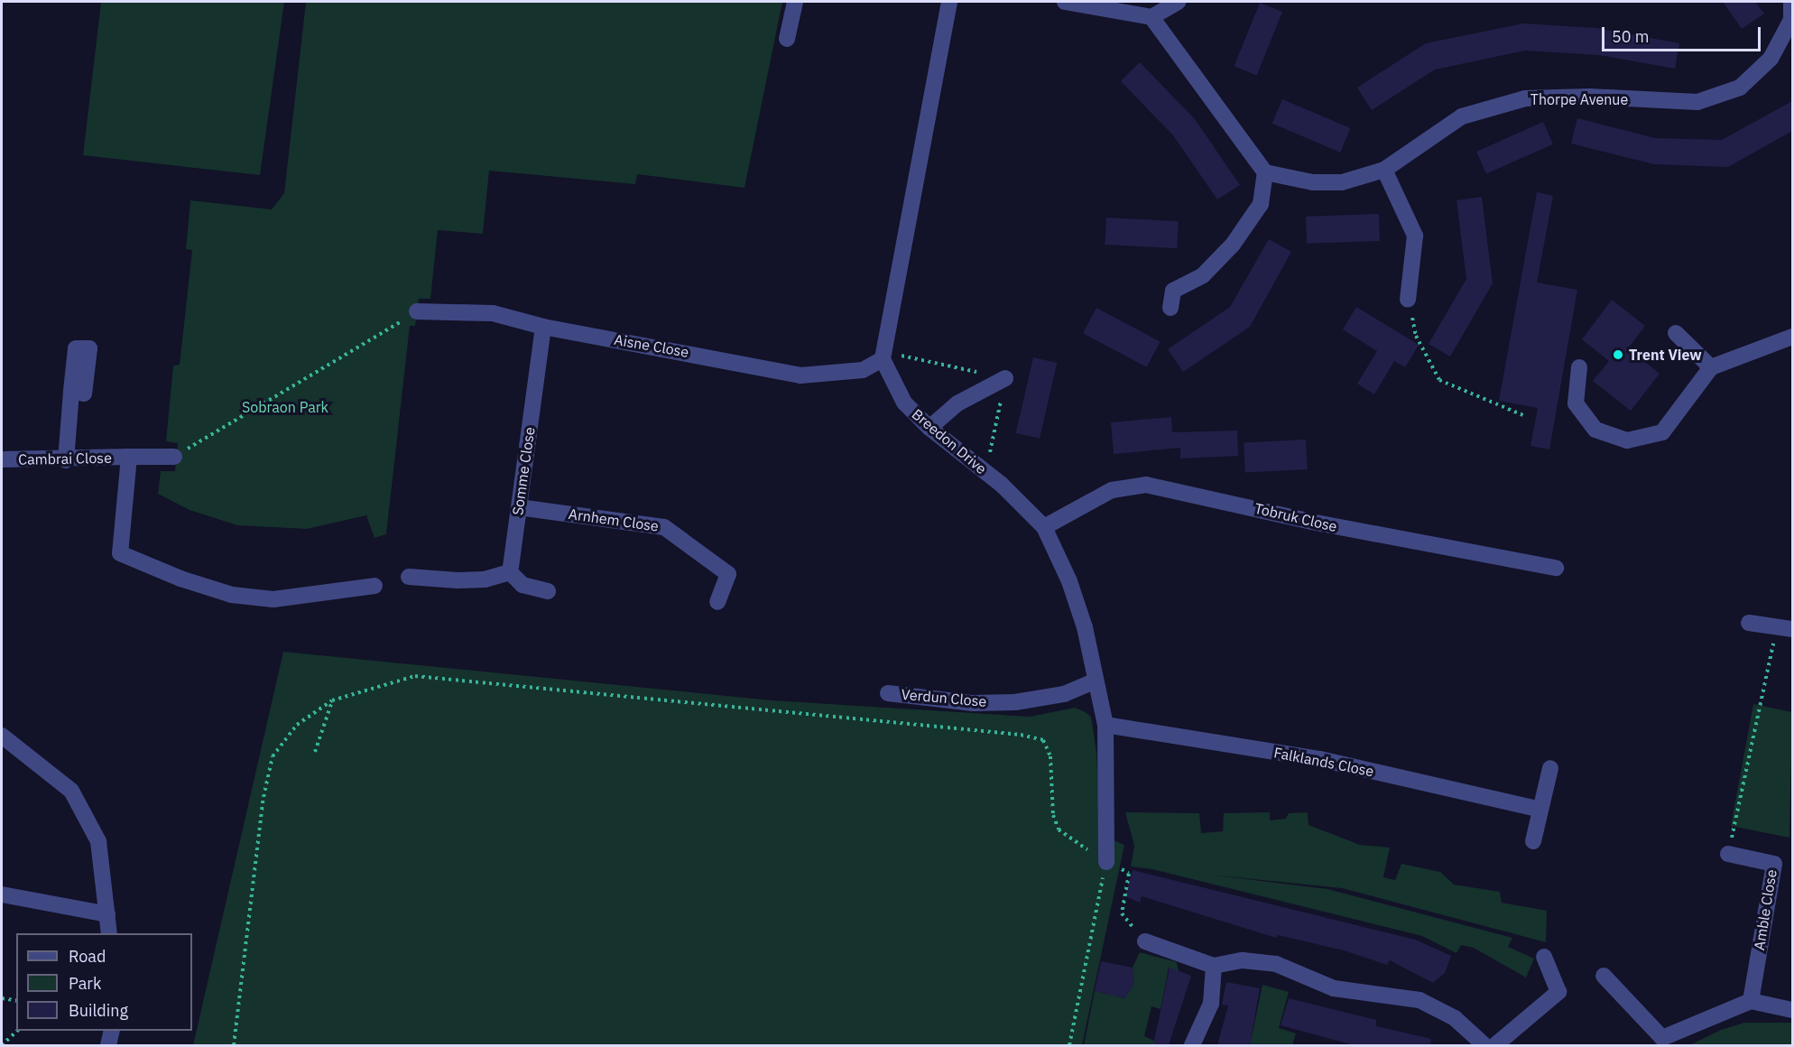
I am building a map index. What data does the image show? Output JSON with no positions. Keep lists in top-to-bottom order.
{
  "streets": {
    "street": [
      "Thorpe Avenue",
      "Aisne Close",
      "Breedon Drive",
      "Cambrai Close",
      "Somme Close",
      "Tobruk Close",
      "Arnhem Close",
      "Verdun Close",
      "Falklands Close",
      "Amble Close"
    ]
  },
  "crossings": [
    ["Aisne Close", "Breedon Drive"],
    ["Aisne Close", "Somme Close"],
    ["Breedon Drive", "Tobruk Close"],
    ["Breedon Drive", "Verdun Close"],
    ["Breedon Drive", "Falklands Close"],
    ["Somme Close", "Arnhem Close"]
  ],
  "parks": ["Sobraon Park"],
  "places": ["Trent View"],
  "legend": ["Road", "Park", "Building"],
  "scale_bar": "50 m"
}
